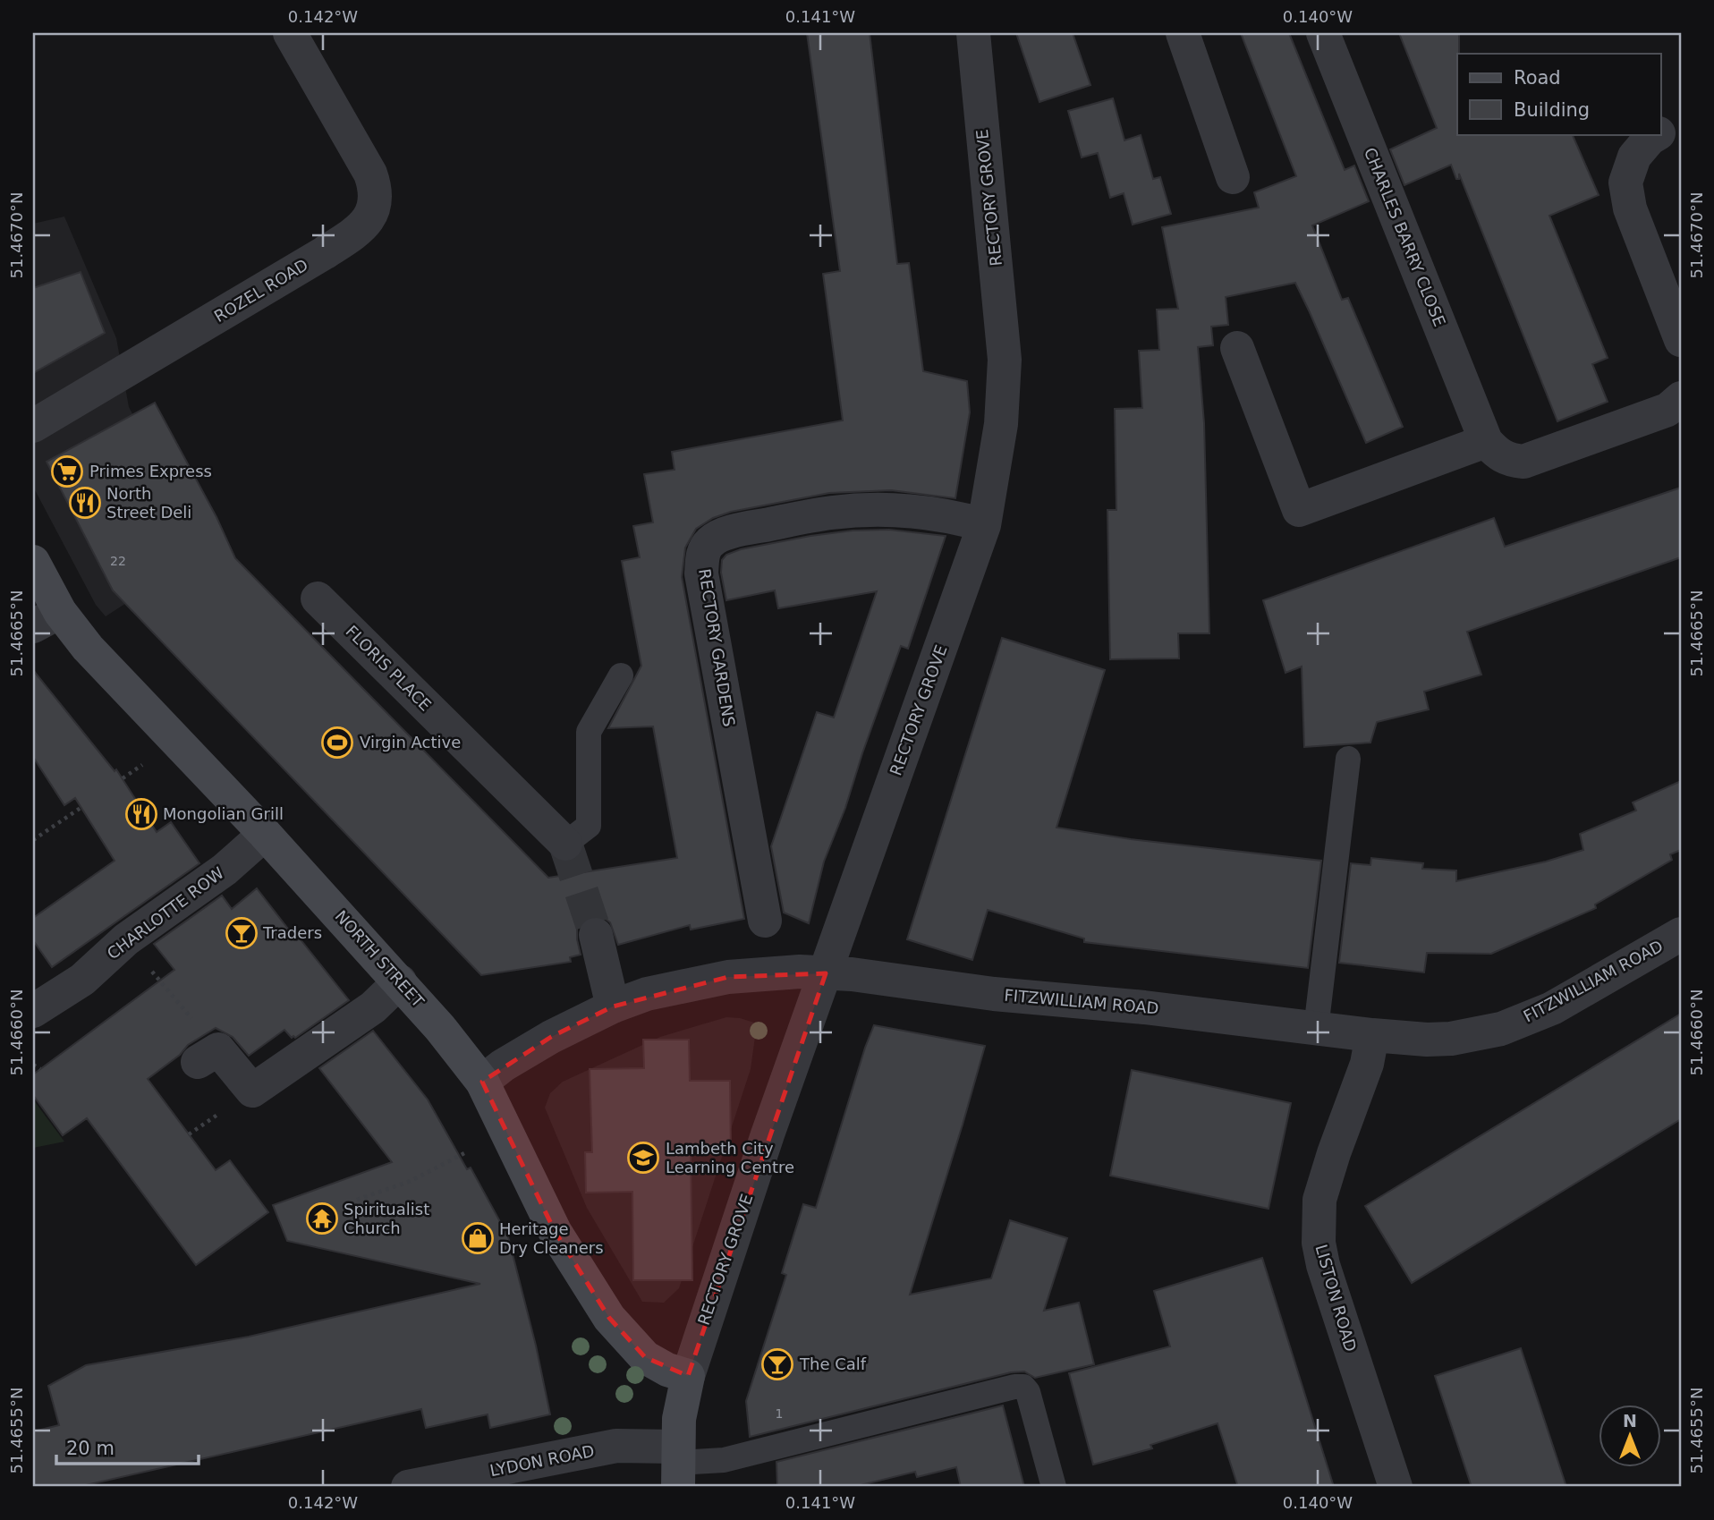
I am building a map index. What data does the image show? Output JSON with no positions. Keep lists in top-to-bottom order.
{
  "streets": {
    "main road": ["NORTH STREET"],
    "street": [
      "RECTORY GROVE",
      "CHARLES BARRY CLOSE",
      "ROZEL ROAD",
      "RECTORY GARDENS",
      "FLORIS PLACE",
      "CHARLOTTE ROW",
      "FITZWILLIAM ROAD",
      "LISTON ROAD",
      "LYDON ROAD"
    ]
  },
  "crossings": [
    ["RECTORY GROVE", "RECTORY GARDENS"],
    ["RECTORY GROVE", "NORTH STREET"],
    ["RECTORY GROVE", "FITZWILLIAM ROAD"],
    ["CHARLOTTE ROW", "NORTH STREET"],
    ["NORTH STREET", "FITZWILLIAM ROAD"],
    ["FITZWILLIAM ROAD", "LISTON ROAD"]
  ],
  "places": {
    "supermarket": ["Primes Express"],
    "restaurant": ["North Street Deli", "Mongolian Grill"],
    "sports": ["Virgin Active"],
    "bar": ["Traders", "The Calf"],
    "school or university": ["Lambeth City Learning Centre"],
    "temple": ["Spiritualist Church"],
    "shop": ["Heritage Dry Cleaners"]
  },
  "house_numbers": ["22", "1"],
  "legend": ["Road", "Building"],
  "scale_bar": "20 m",
  "north": "top",
  "coordinates": [
    "0.142°W",
    "0.141°W",
    "0.140°W",
    "51.4670°N",
    "51.4665°N",
    "51.4660°N",
    "51.4655°N"
  ]
}
